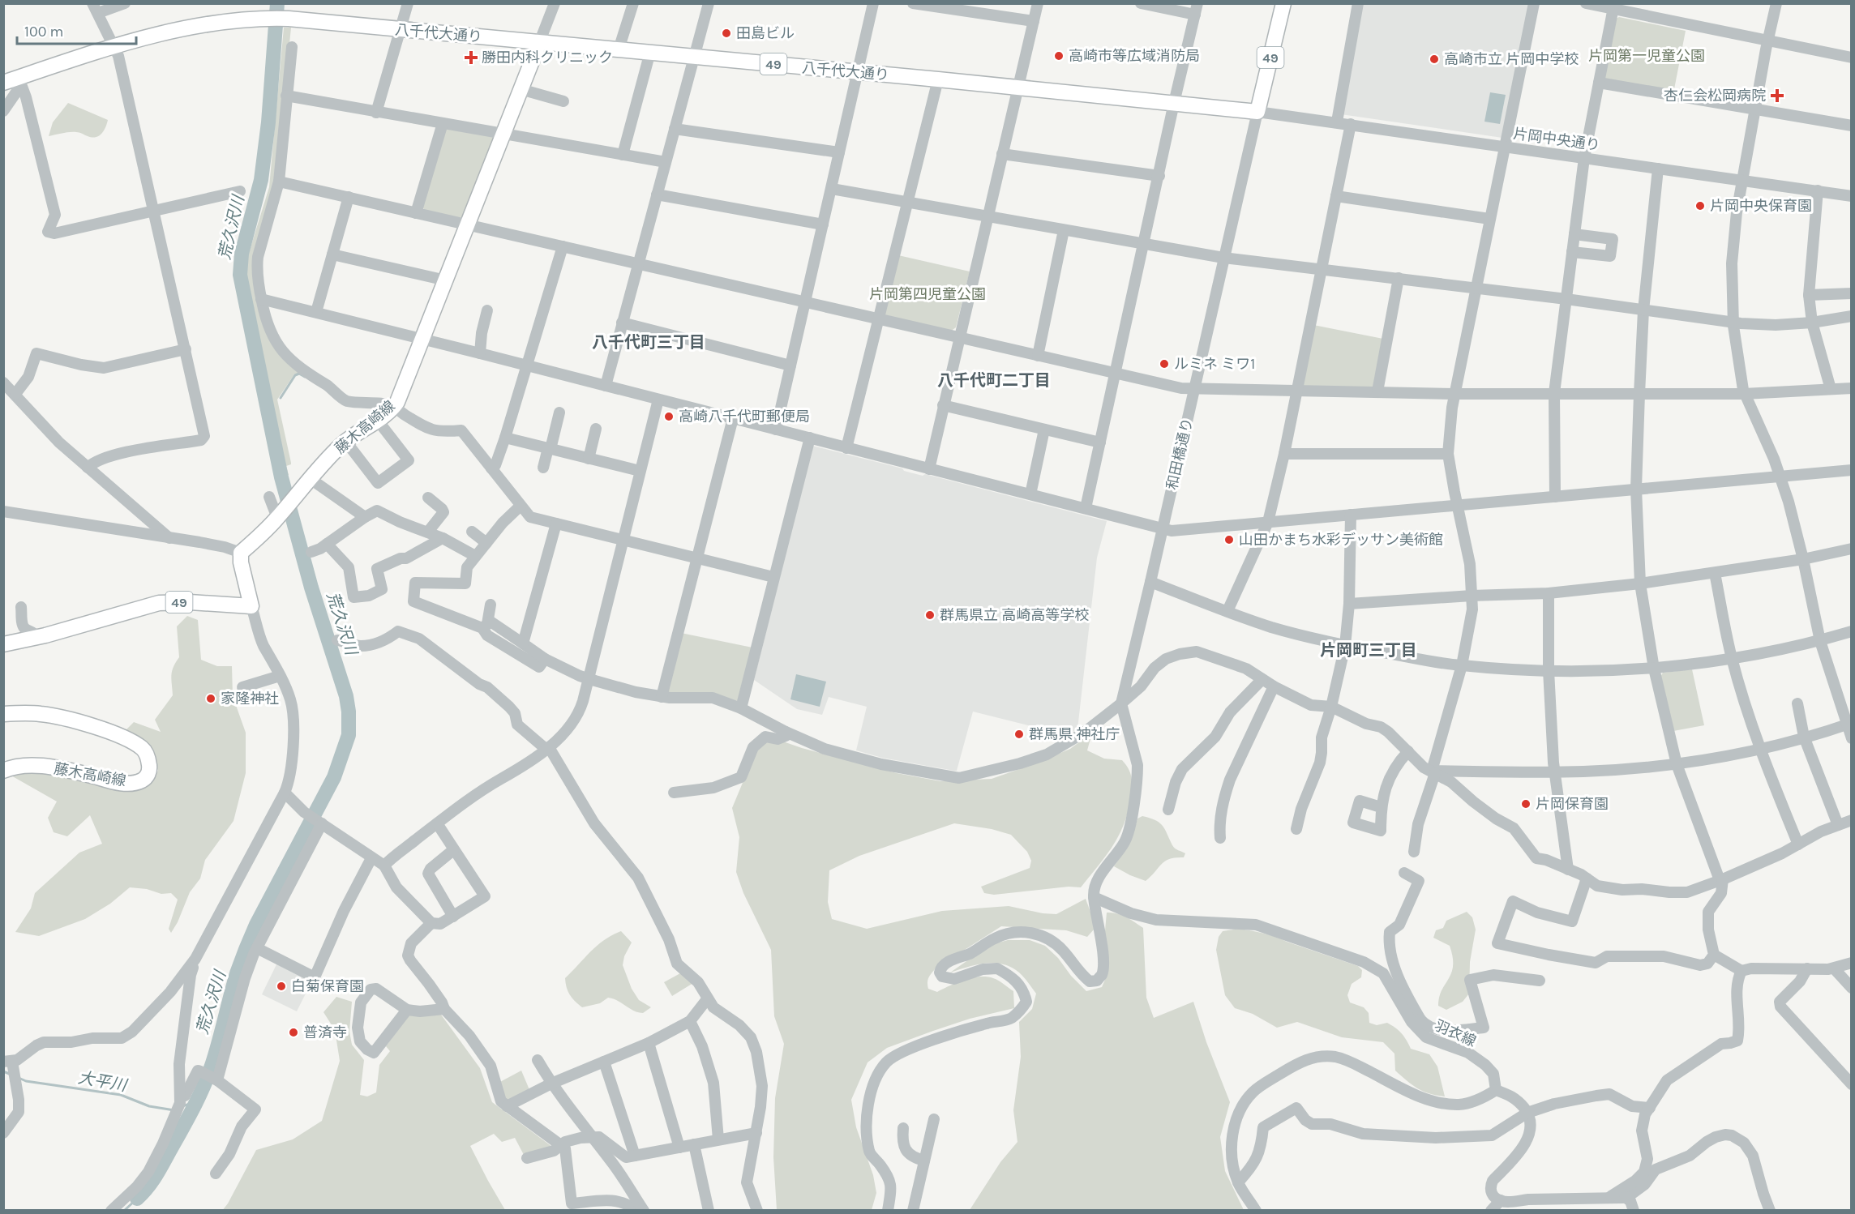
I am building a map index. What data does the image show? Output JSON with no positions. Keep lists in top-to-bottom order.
{
  "streets": {
    "main road": [
      "八千代大通り",
      "49",
      "藤木高崎線",
      "和田橋通り"
    ],
    "street": ["片岡中央通り", "羽衣線"]
  },
  "crossings": [
    ["八千代大通り", "49"],
    ["八千代大通り", "片岡中央通り"],
    ["八千代大通り", "藤木高崎線"],
    ["八千代大通り", "和田橋通り"],
    ["片岡中央通り", "和田橋通り"],
    ["和田橋通り", "羽衣線"]
  ],
  "districts": ["八千代町三丁目", "八千代町二丁目", "片岡町三丁目"],
  "water": ["荒久沢川", "大平川"],
  "parks": ["片岡第一児童公園", "片岡第四児童公園"],
  "places": {
    "other": [
      "田島ビル",
      "高崎市等広域消防局",
      "高崎市立 片岡中学校",
      "片岡中央保育園",
      "ルミネ ミワ1",
      "高崎八千代町郵便局",
      "山田かまち水彩デッサン美術館",
      "群馬県立 高崎高等学校",
      "家隆神社",
      "群馬県 神社庁",
      "片岡保育園",
      "白菊保育園",
      "普済寺"
    ],
    "health": ["勝田内科クリニック", "杏仁会松岡病院"]
  },
  "scale_bar": "100 m"
}
